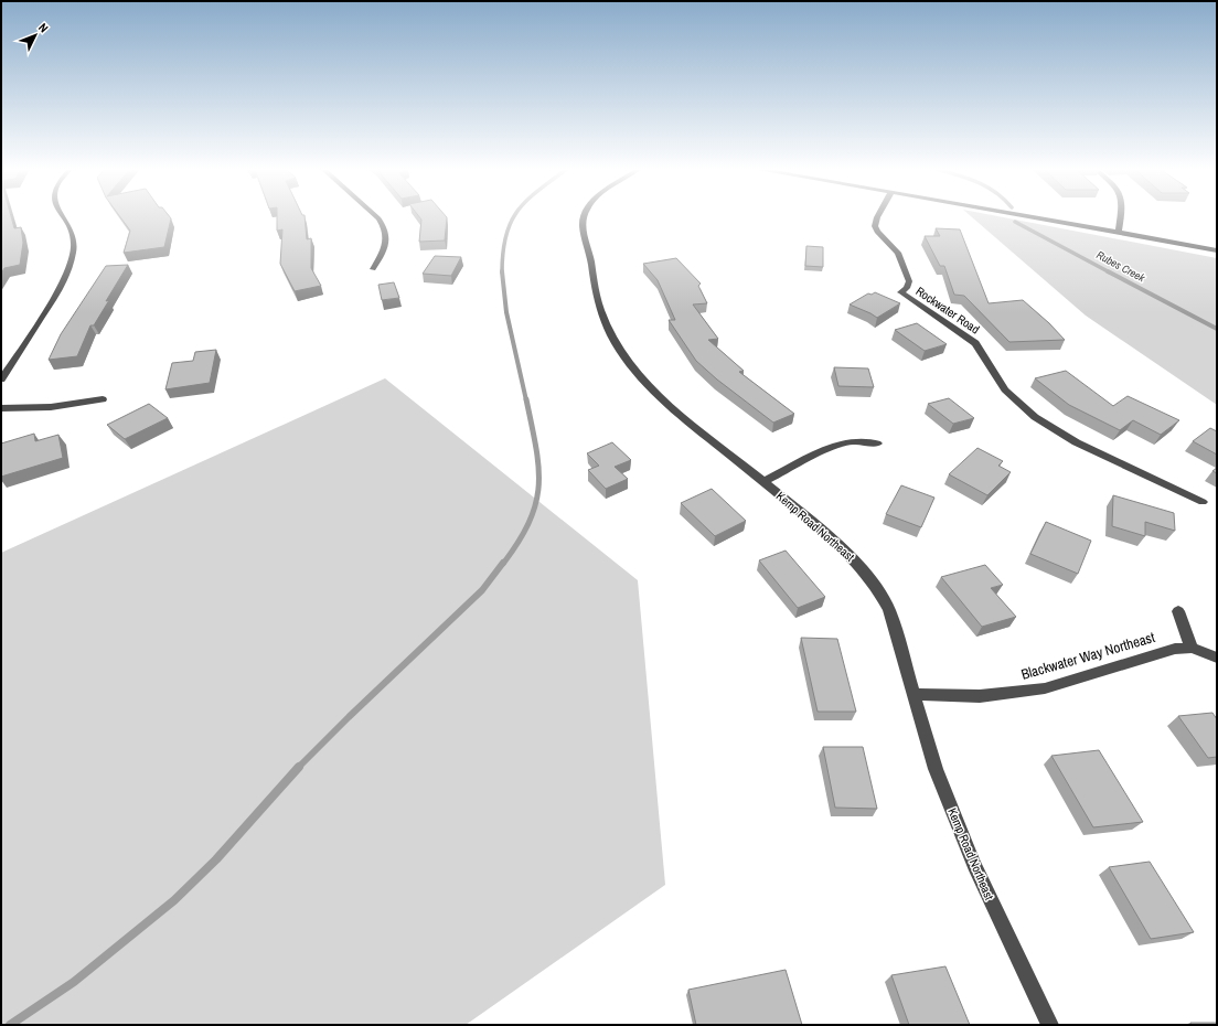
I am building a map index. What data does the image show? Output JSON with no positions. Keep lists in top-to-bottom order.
{
  "streets": {
    "street": ["Rockwater Road", "Kemp Road Northeast", "Blackwater Way Northeast"]
  },
  "crossings": [
    ["Kemp Road Northeast", "Blackwater Way Northeast"]
  ],
  "water": ["Rubes Creek"],
  "north": "top right"
}
